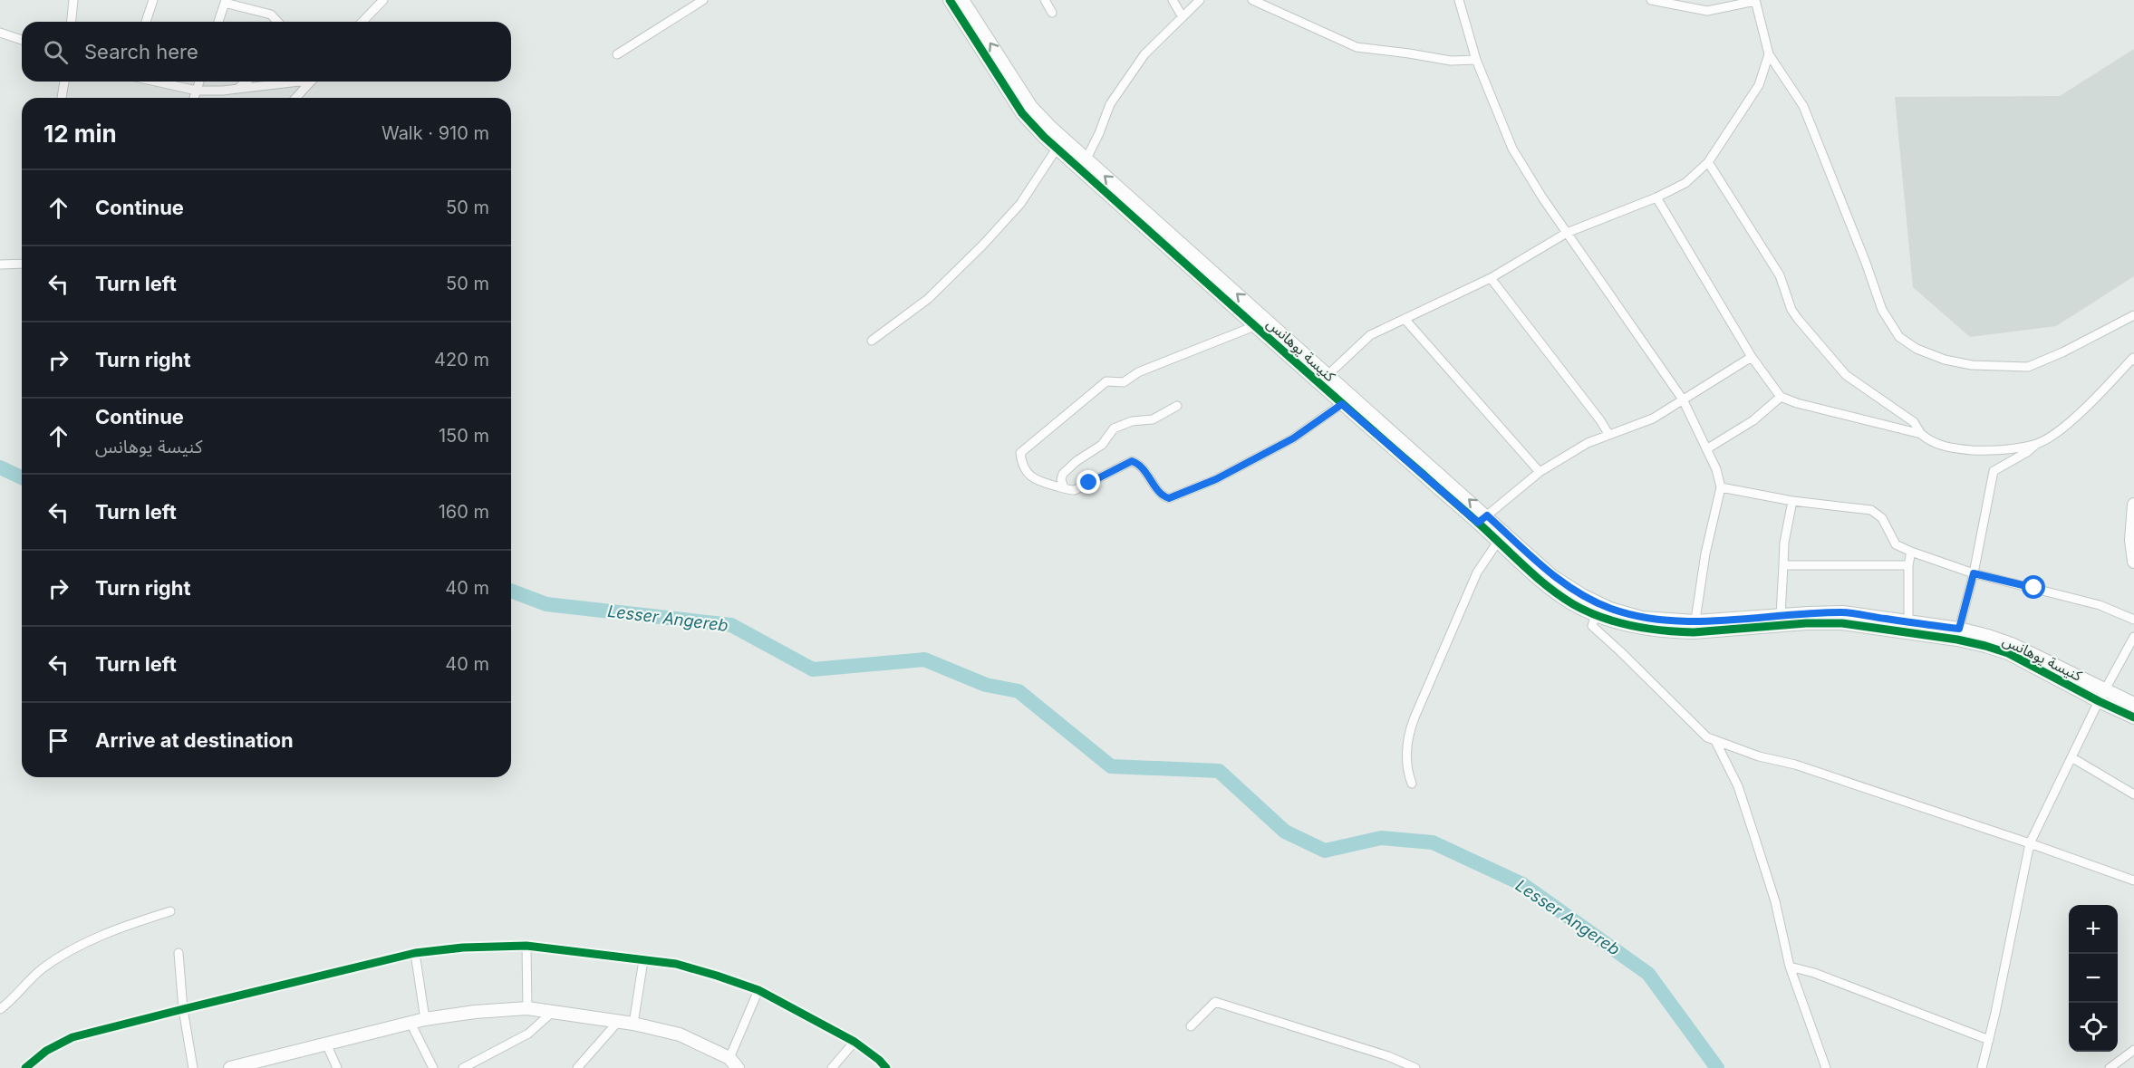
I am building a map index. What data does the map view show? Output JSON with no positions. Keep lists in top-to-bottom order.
{
  "streets": {
    "street": ["كنيسة يوهانس"]
  },
  "water": ["Lesser Angereb"],
  "page": {
    "search": "Search here",
    "heading": ["12 min", "Walk · 910 m"],
    "list": [
      ["Continue", "50 m"],
      ["Turn left", "50 m"],
      ["Turn right", "420 m"],
      ["Continue", "كنيسة يوهانس", "150 m"],
      ["Turn left", "160 m"],
      ["Turn right", "40 m"],
      ["Turn left", "40 m"],
      "Arrive at destination"
    ],
    "map_buttons": ["+", "−"]
  }
}
